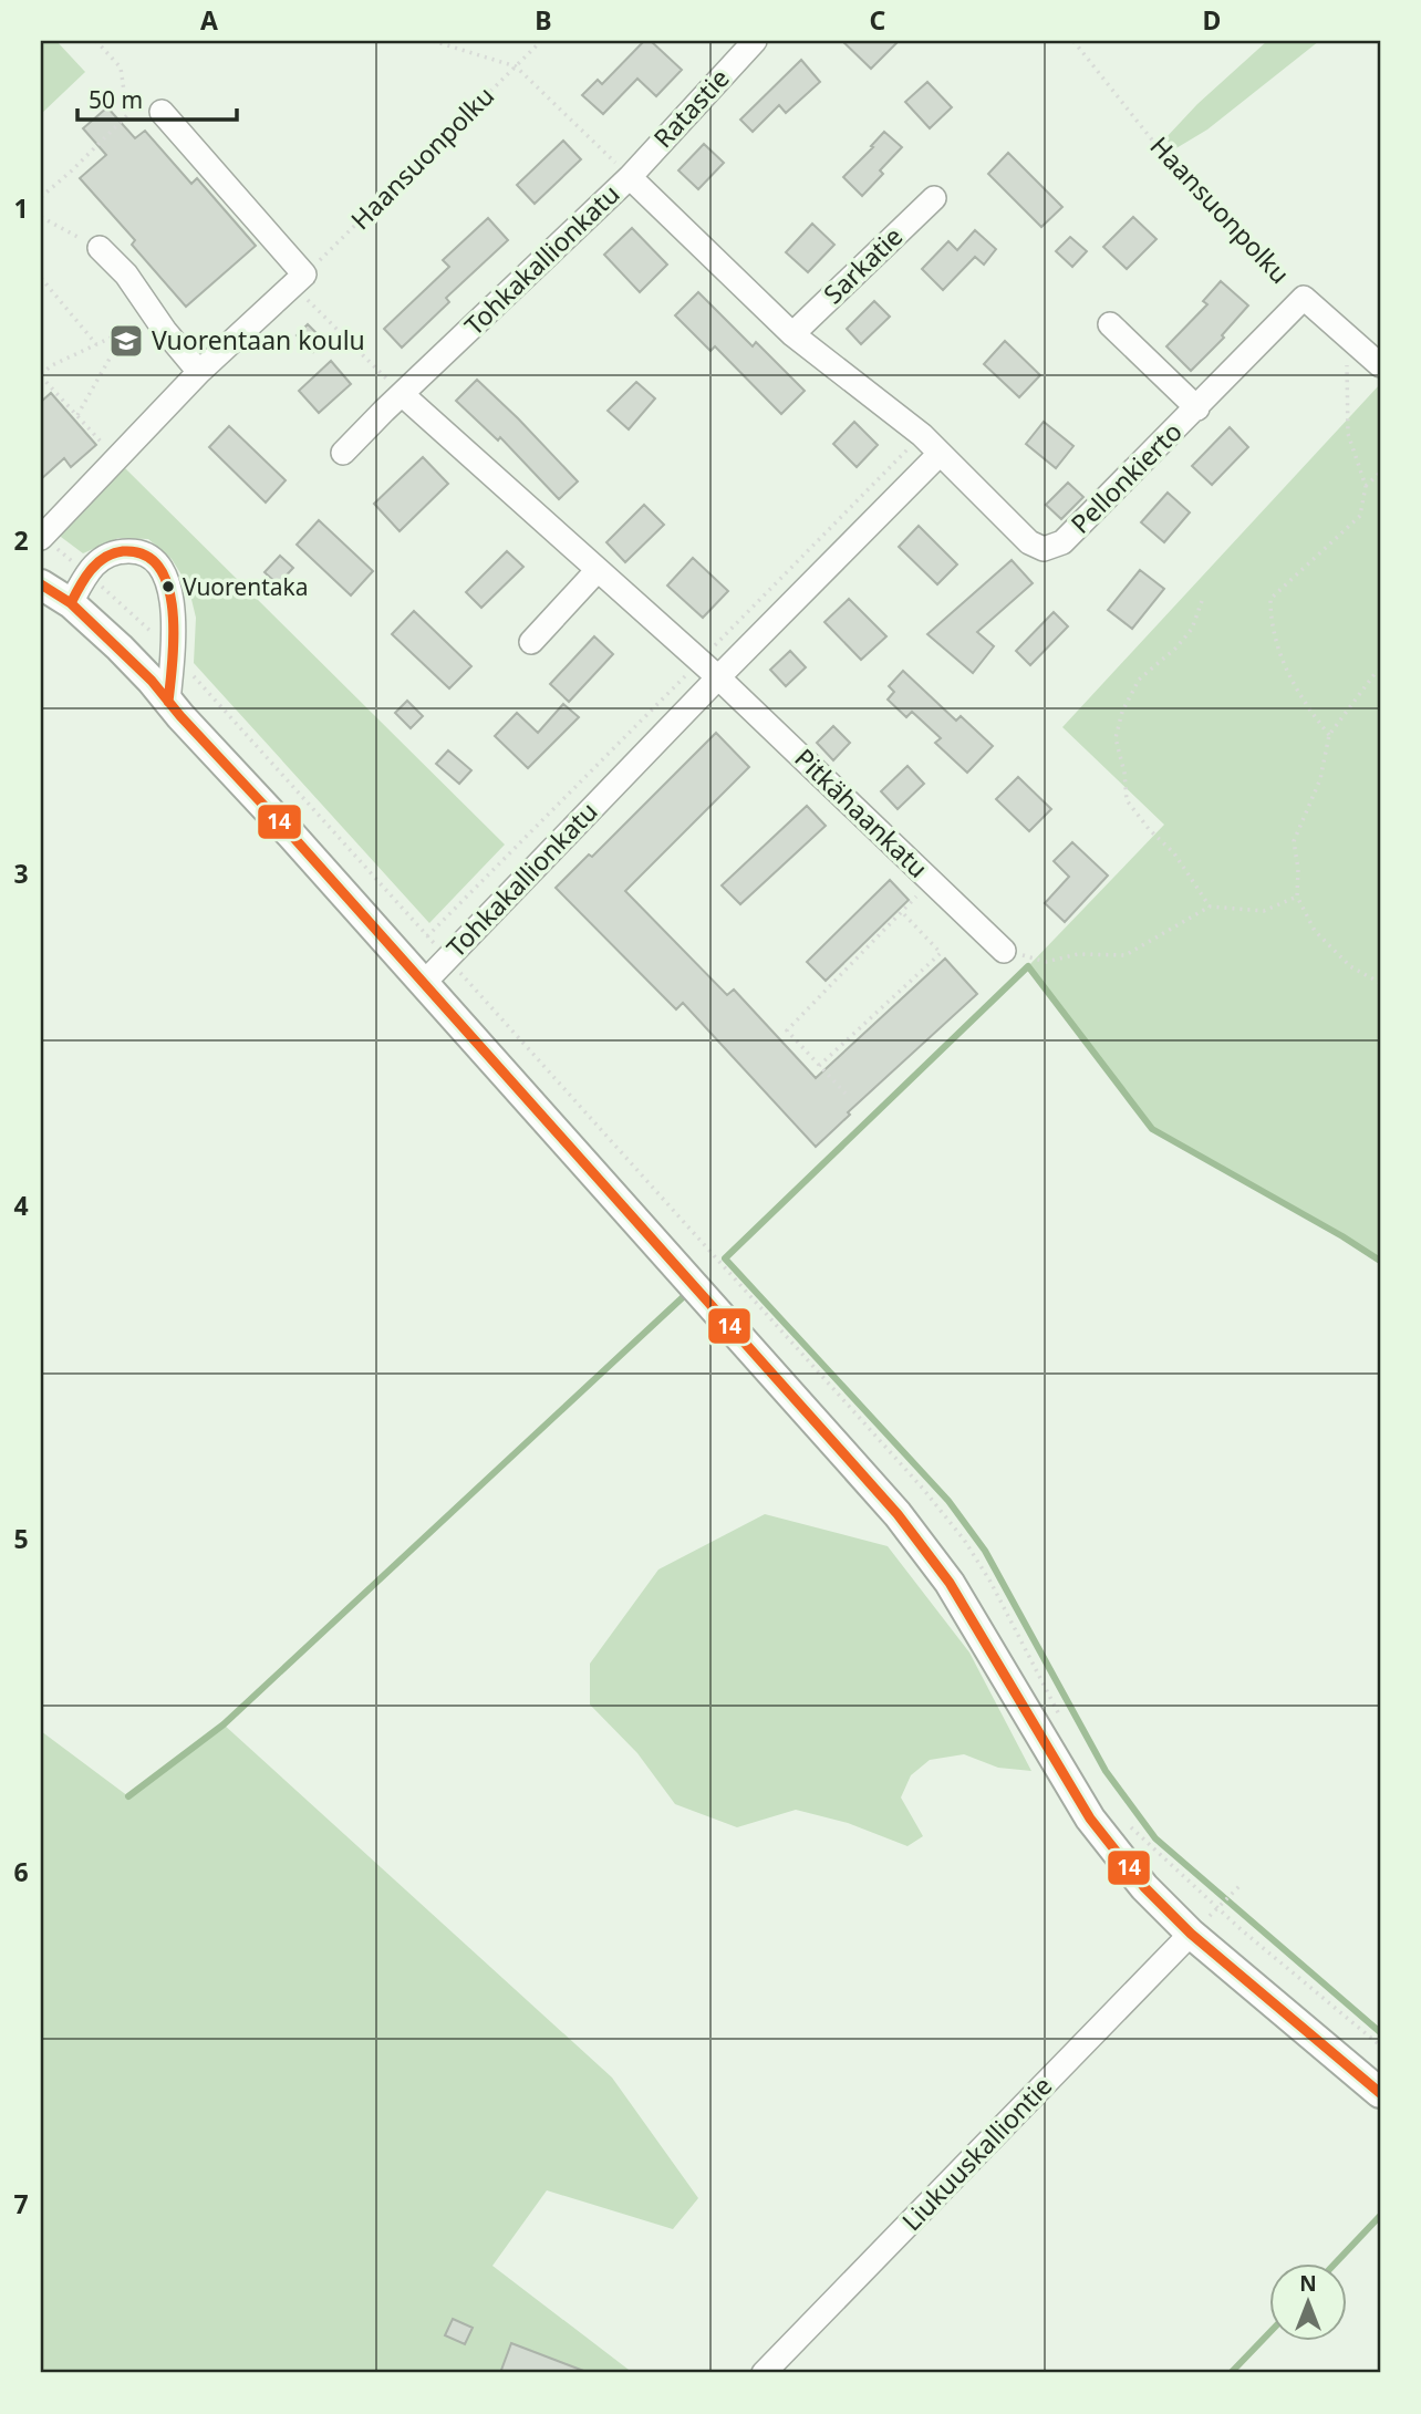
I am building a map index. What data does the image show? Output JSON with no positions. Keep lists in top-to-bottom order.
{
  "streets": {
    "street": [
      "Ratastie",
      "Haansuonpolku",
      "Tohkakallionkatu",
      "Sarkatie",
      "Pellonkierto",
      "Pitkähaankatu",
      "Liukuuskalliontie"
    ]
  },
  "crossings": [
    ["Ratastie", "Tohkakallionkatu"],
    ["Haansuonpolku", "Pellonkierto"],
    ["Tohkakallionkatu", "Sarkatie"],
    ["Tohkakallionkatu", "Pellonkierto"],
    ["Tohkakallionkatu", "Pitkähaankatu"]
  ],
  "places": {
    "school or university": ["Vuorentaan koulu"],
    "other": ["Vuorentaka"]
  },
  "lines": ["transit line 14"],
  "scale_bar": "50 m",
  "north": "top",
  "grid": {
    "columns": [
      "A",
      "B",
      "C",
      "D"
    ],
    "rows": [
      "1",
      "2",
      "3",
      "4",
      "5",
      "6",
      "7"
    ]
  }
}
